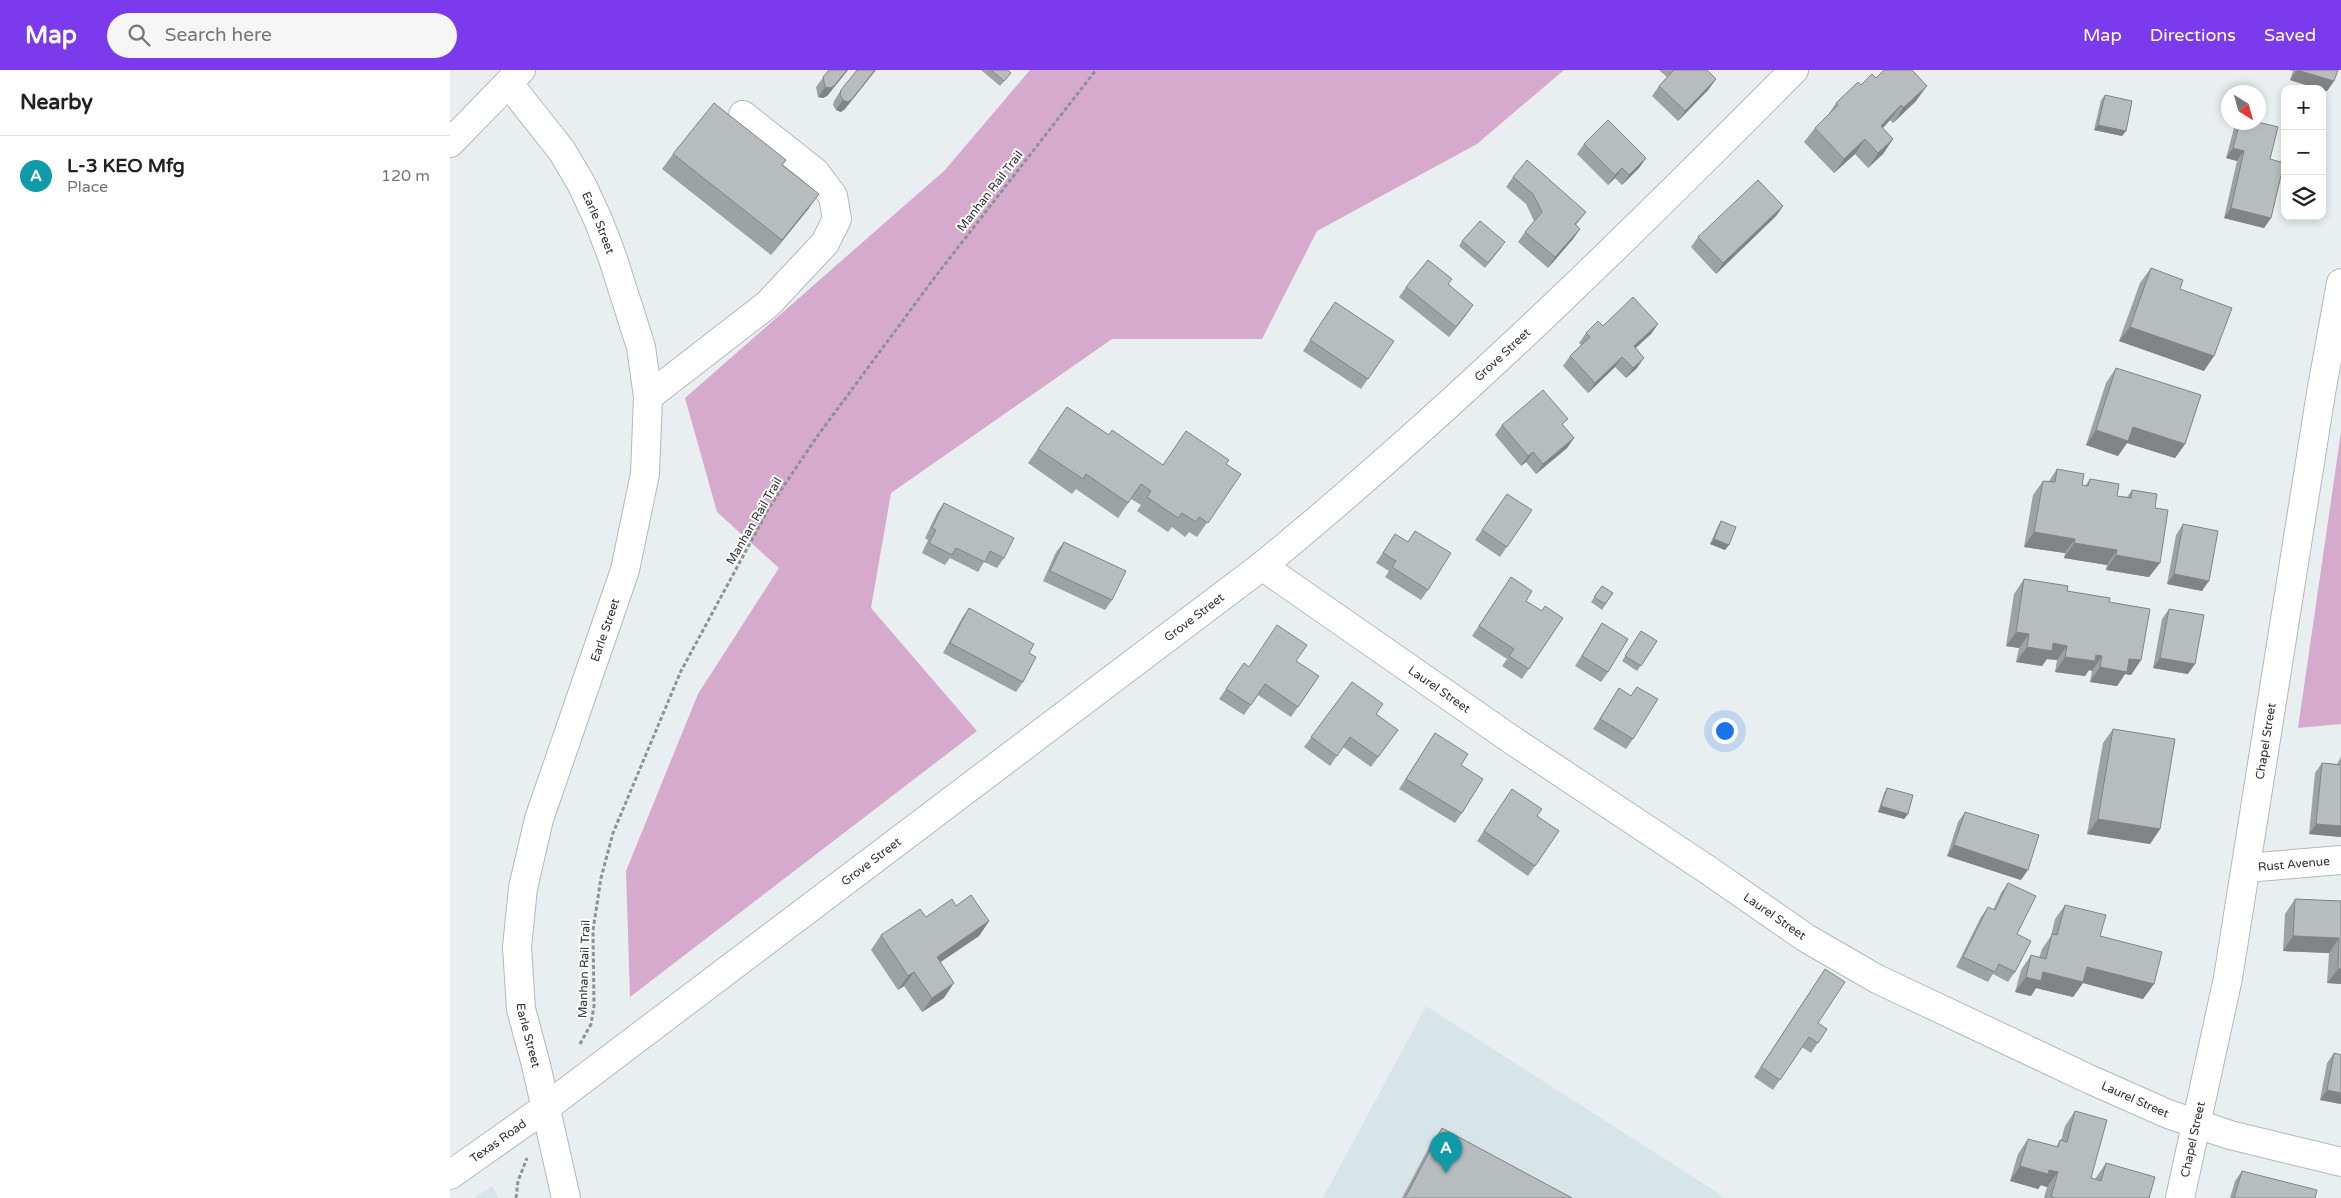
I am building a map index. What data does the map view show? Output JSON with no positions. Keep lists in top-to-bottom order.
{
  "streets": {
    "street": [
      "Earle Street",
      "Grove Street",
      "Laurel Street",
      "Chapel Street",
      "Rust Avenue",
      "Texas Road"
    ],
    "path": ["Manhan Rail Trail"]
  },
  "crossings": [
    ["Earle Street", "Grove Street"],
    ["Earle Street", "Texas Road"],
    ["Grove Street", "Laurel Street"],
    ["Grove Street", "Texas Road"],
    ["Laurel Street", "Chapel Street"],
    ["Chapel Street", "Rust Avenue"]
  ],
  "north": "bottom right",
  "page": {
    "header": "Map",
    "search": "Search here",
    "nav": ["Map", "Directions", "Saved"],
    "heading": "Nearby",
    "map_buttons": ["+", "−"],
    "list": [
      {
        "mark": "A",
        "name": "L-3 KEO Mfg",
        "note": "Place",
        "value": "120 m"
      }
    ],
    "pins": "A"
  }
}
